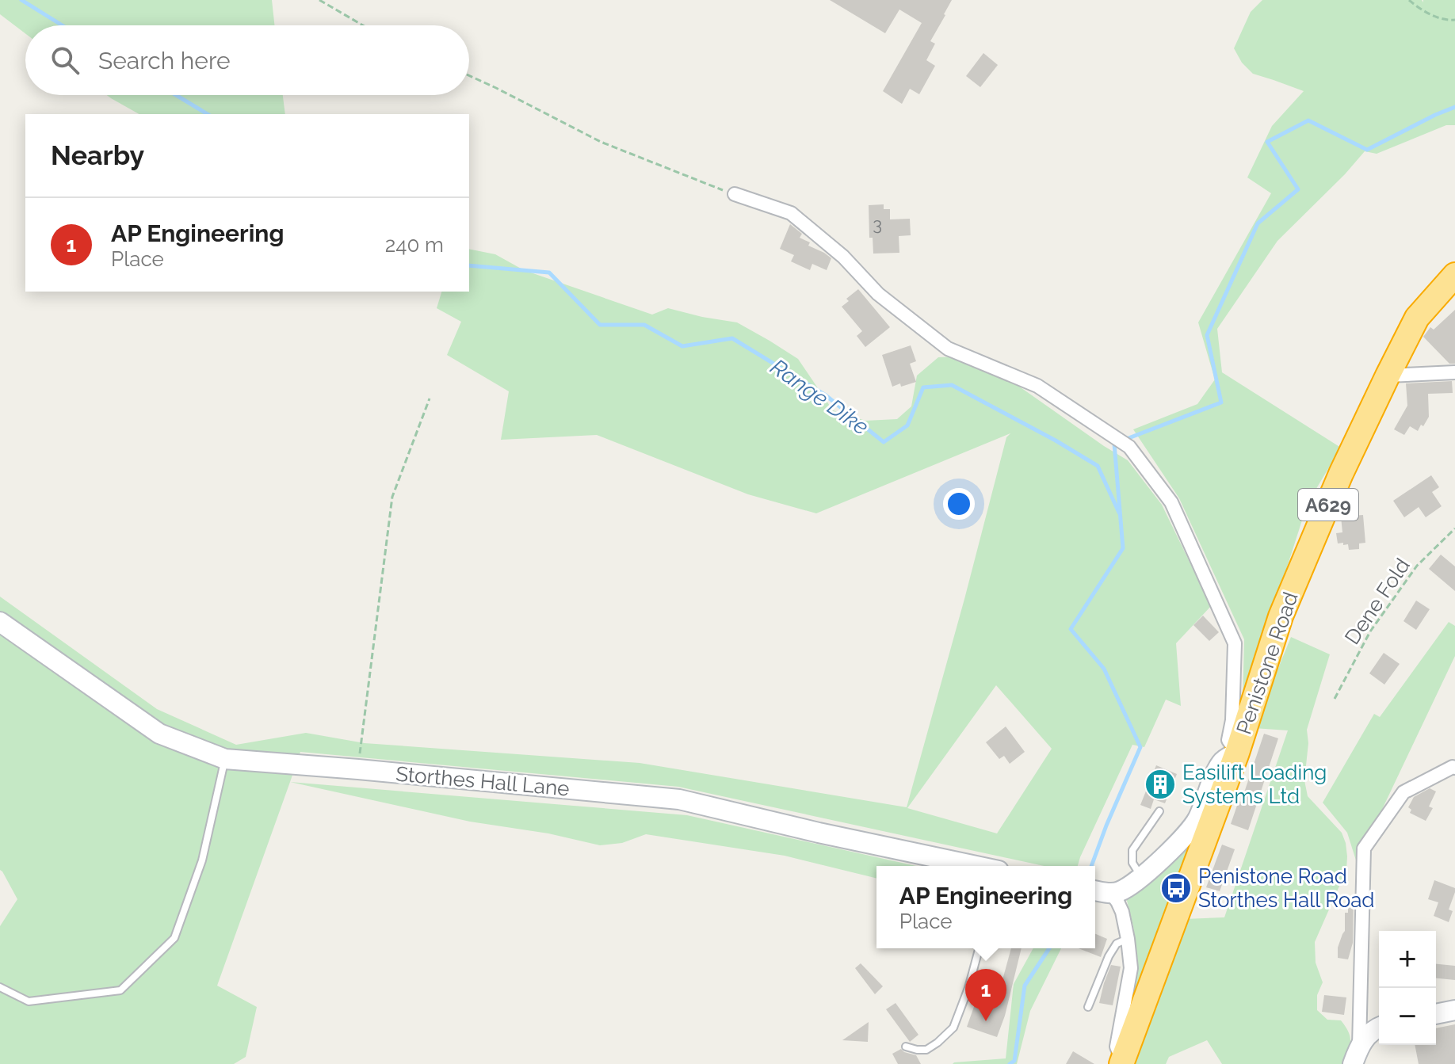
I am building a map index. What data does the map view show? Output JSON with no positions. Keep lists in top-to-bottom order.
{
  "streets": {
    "highway": ["A629", "Penistone Road"],
    "street": ["Storthes Hall Lane"],
    "path": ["Dene Fold"]
  },
  "water": ["Range Dike"],
  "places": {
    "building": ["Easilift Loading Systems Ltd"],
    "bus stop": ["Penistone Road Storthes Hall Road"]
  },
  "house_numbers": ["3"],
  "page": {
    "search": "Search here",
    "heading": "Nearby",
    "list": [
      {
        "mark": "1",
        "name": "AP Engineering",
        "note": "Place",
        "value": "240 m"
      }
    ],
    "popup": ["AP Engineering", "Place"],
    "map_buttons": ["+", "−"],
    "pins": "1"
  }
}
